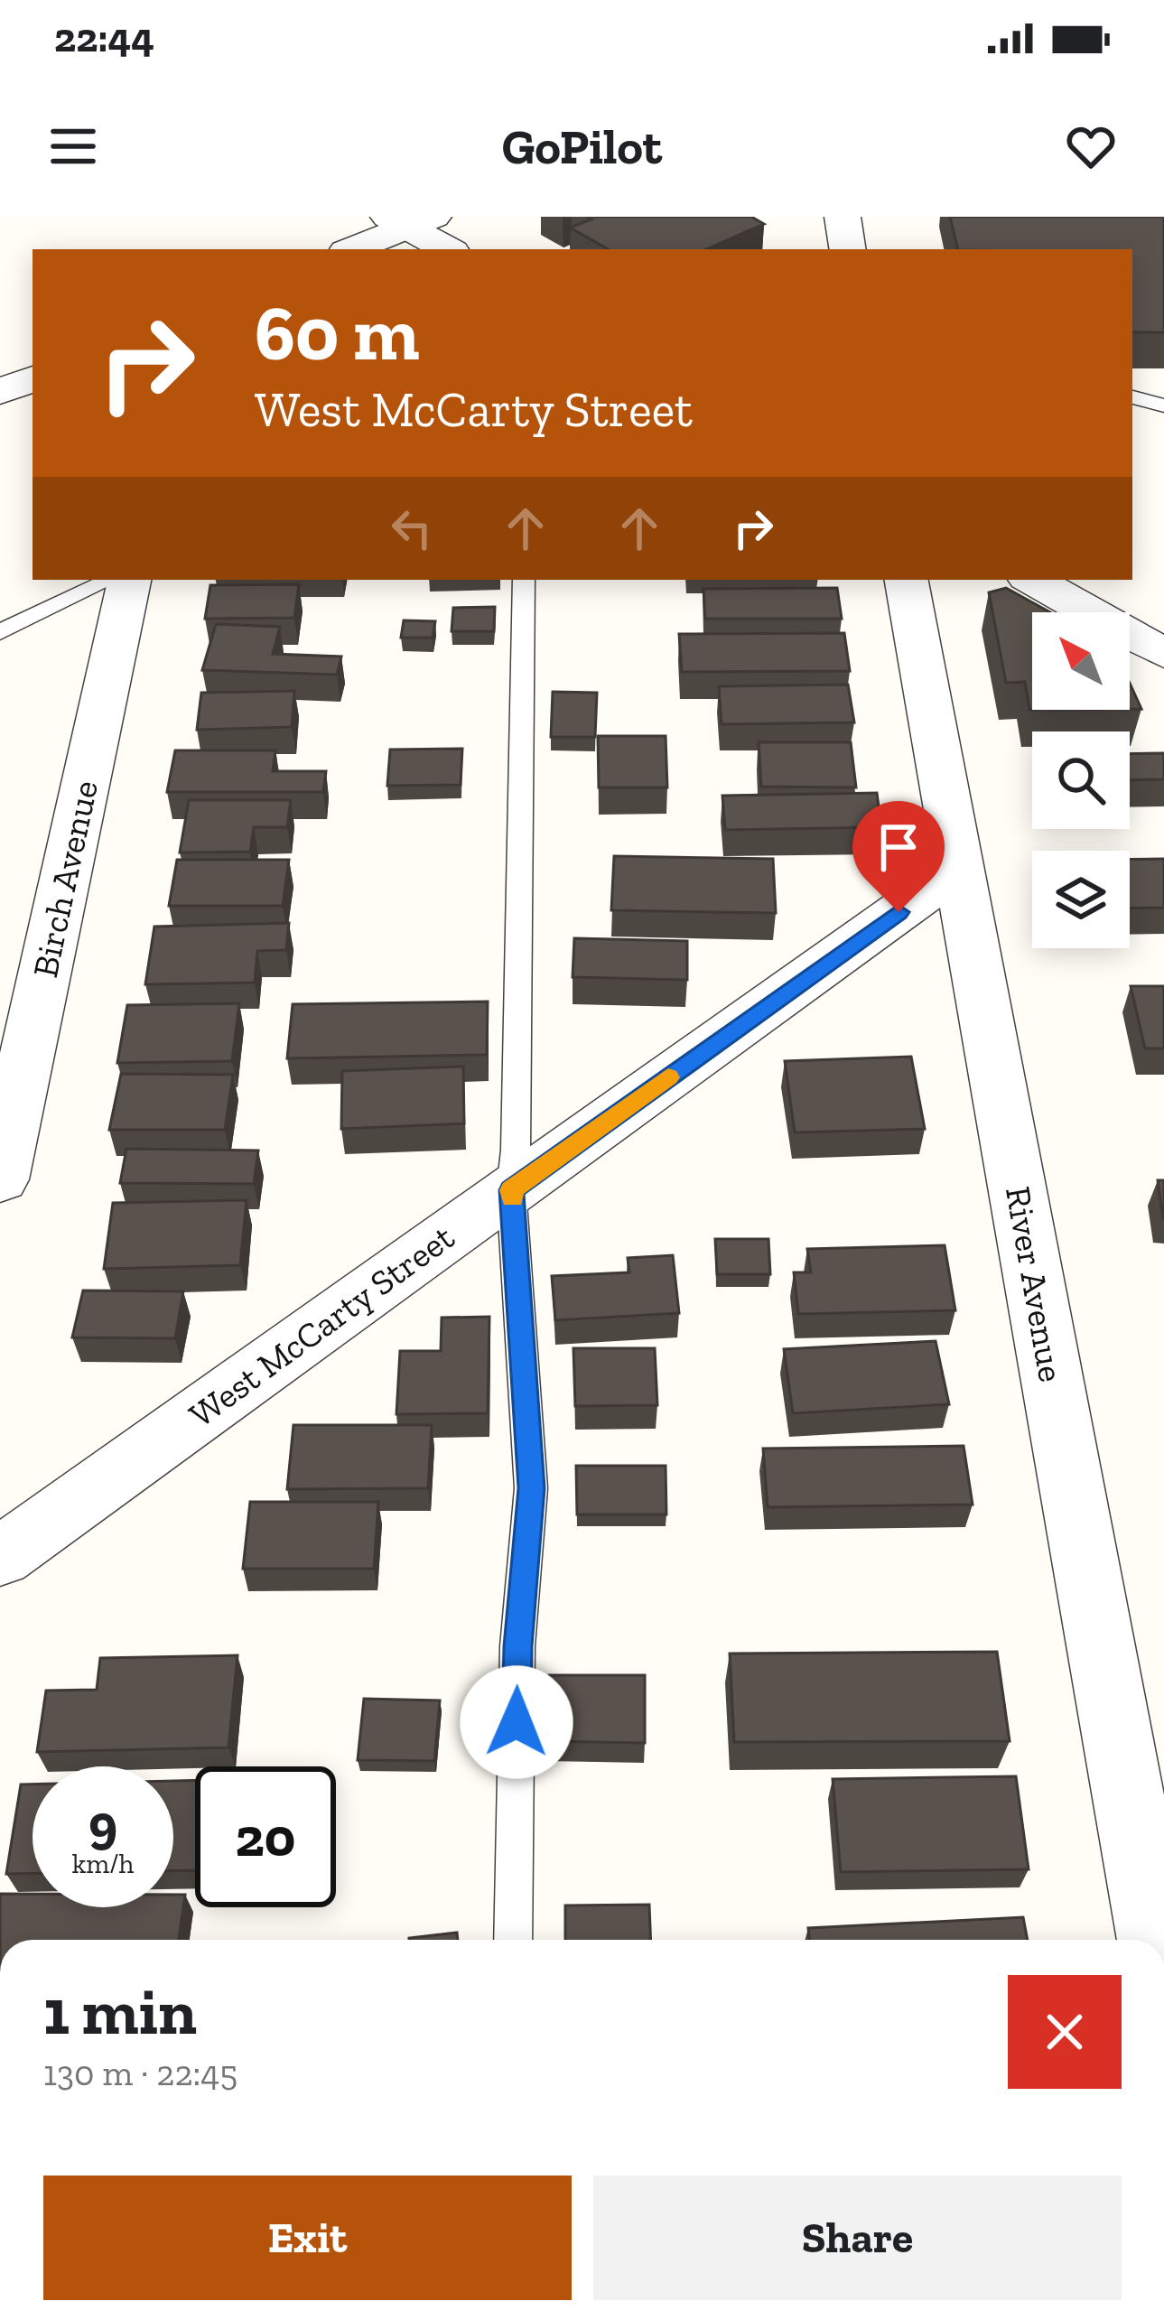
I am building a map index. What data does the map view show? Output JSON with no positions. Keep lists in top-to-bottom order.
{
  "streets": {
    "street": ["Birch Avenue", "River Avenue", "West McCarty Street"]
  },
  "crossings": [
    ["River Avenue", "West McCarty Street"]
  ],
  "north": "top left",
  "page": {
    "status": "22:44",
    "header": "GoPilot",
    "turn": ["60 m", "West McCarty Street"],
    "speed": "9 km/h",
    "limit": "20",
    "heading": ["1 min", "130 m · 22:45"],
    "buttons": ["Exit", "Share"]
  }
}
